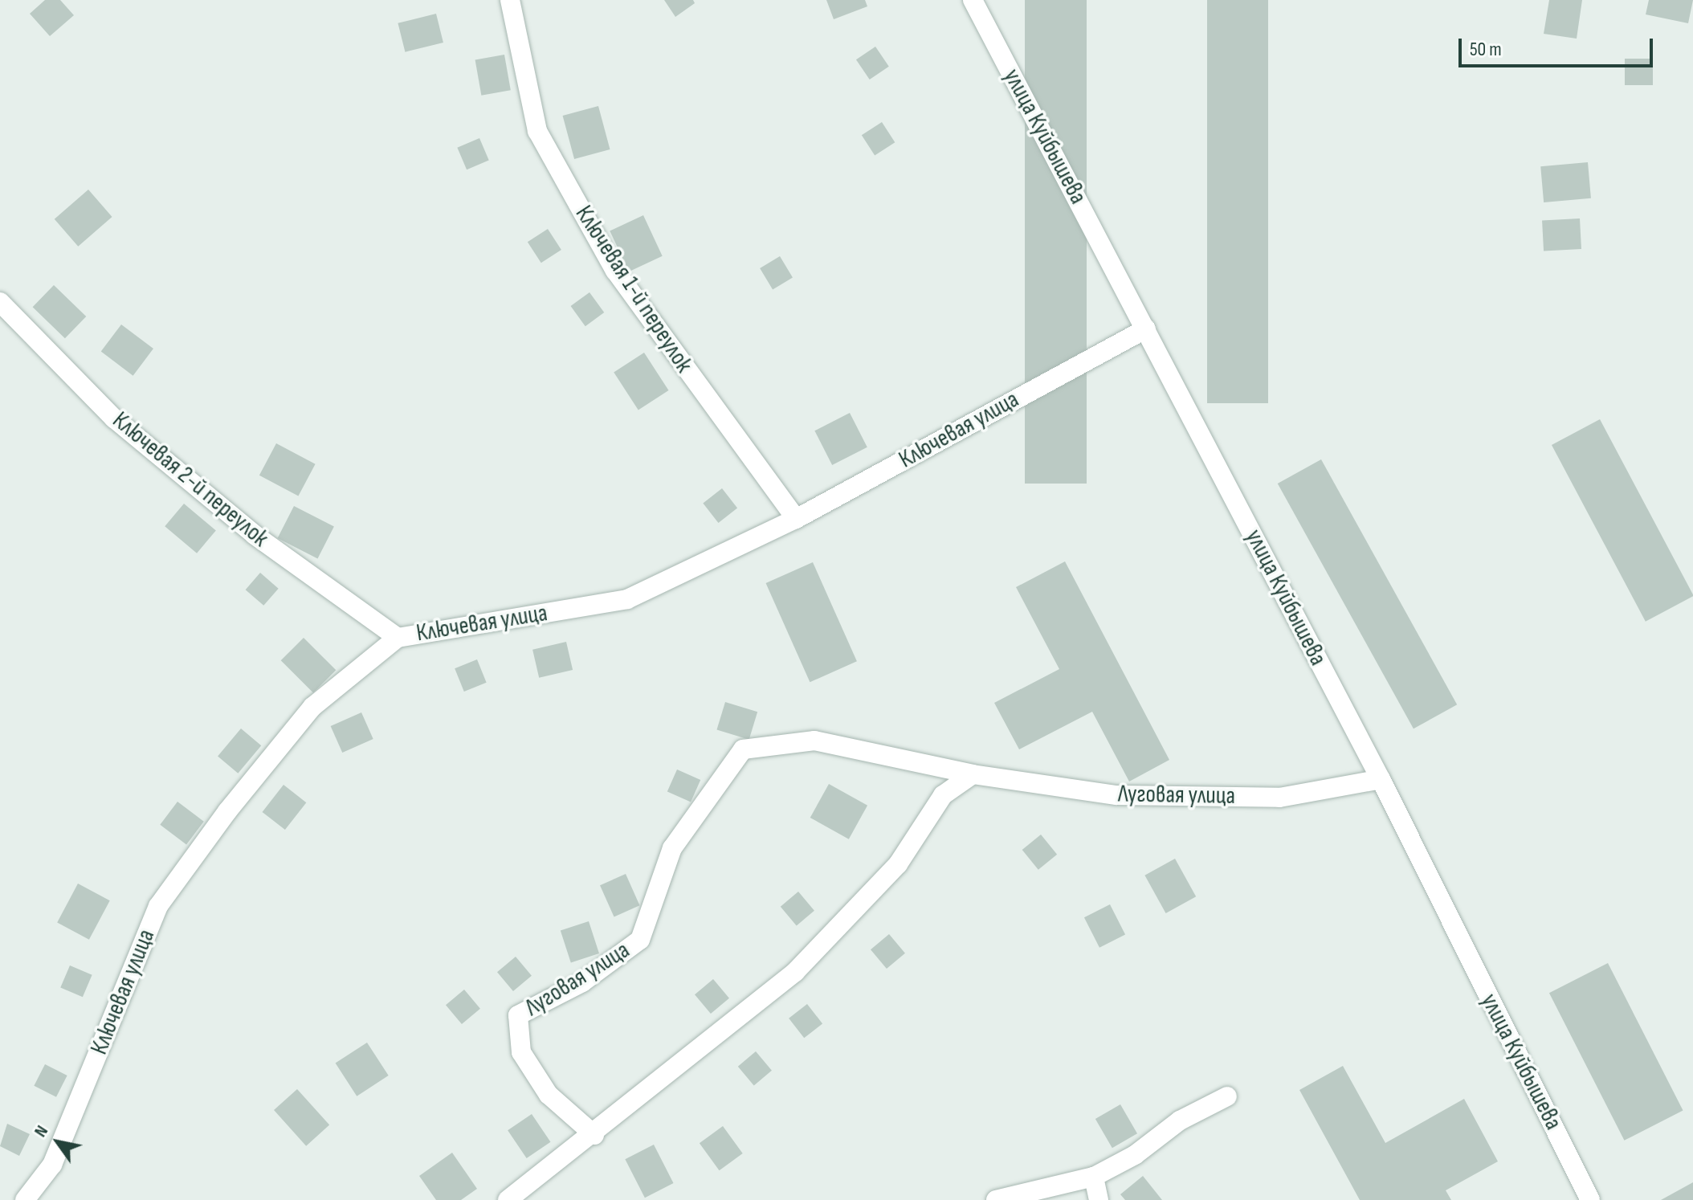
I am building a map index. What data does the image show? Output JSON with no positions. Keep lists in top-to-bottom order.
{
  "streets": {
    "street": [
      "улица Куйбышева",
      "Ключевая 1-й переулок",
      "Ключевая улица",
      "Ключевая 2-й переулок",
      "Луговая улица"
    ]
  },
  "crossings": [
    ["улица Куйбышева", "Ключевая улица"],
    ["улица Куйбышева", "Луговая улица"],
    ["Ключевая 1-й переулок", "Ключевая улица"],
    ["Ключевая улица", "Ключевая 2-й переулок"]
  ],
  "scale_bar": "50 m",
  "north": "top left"
}
